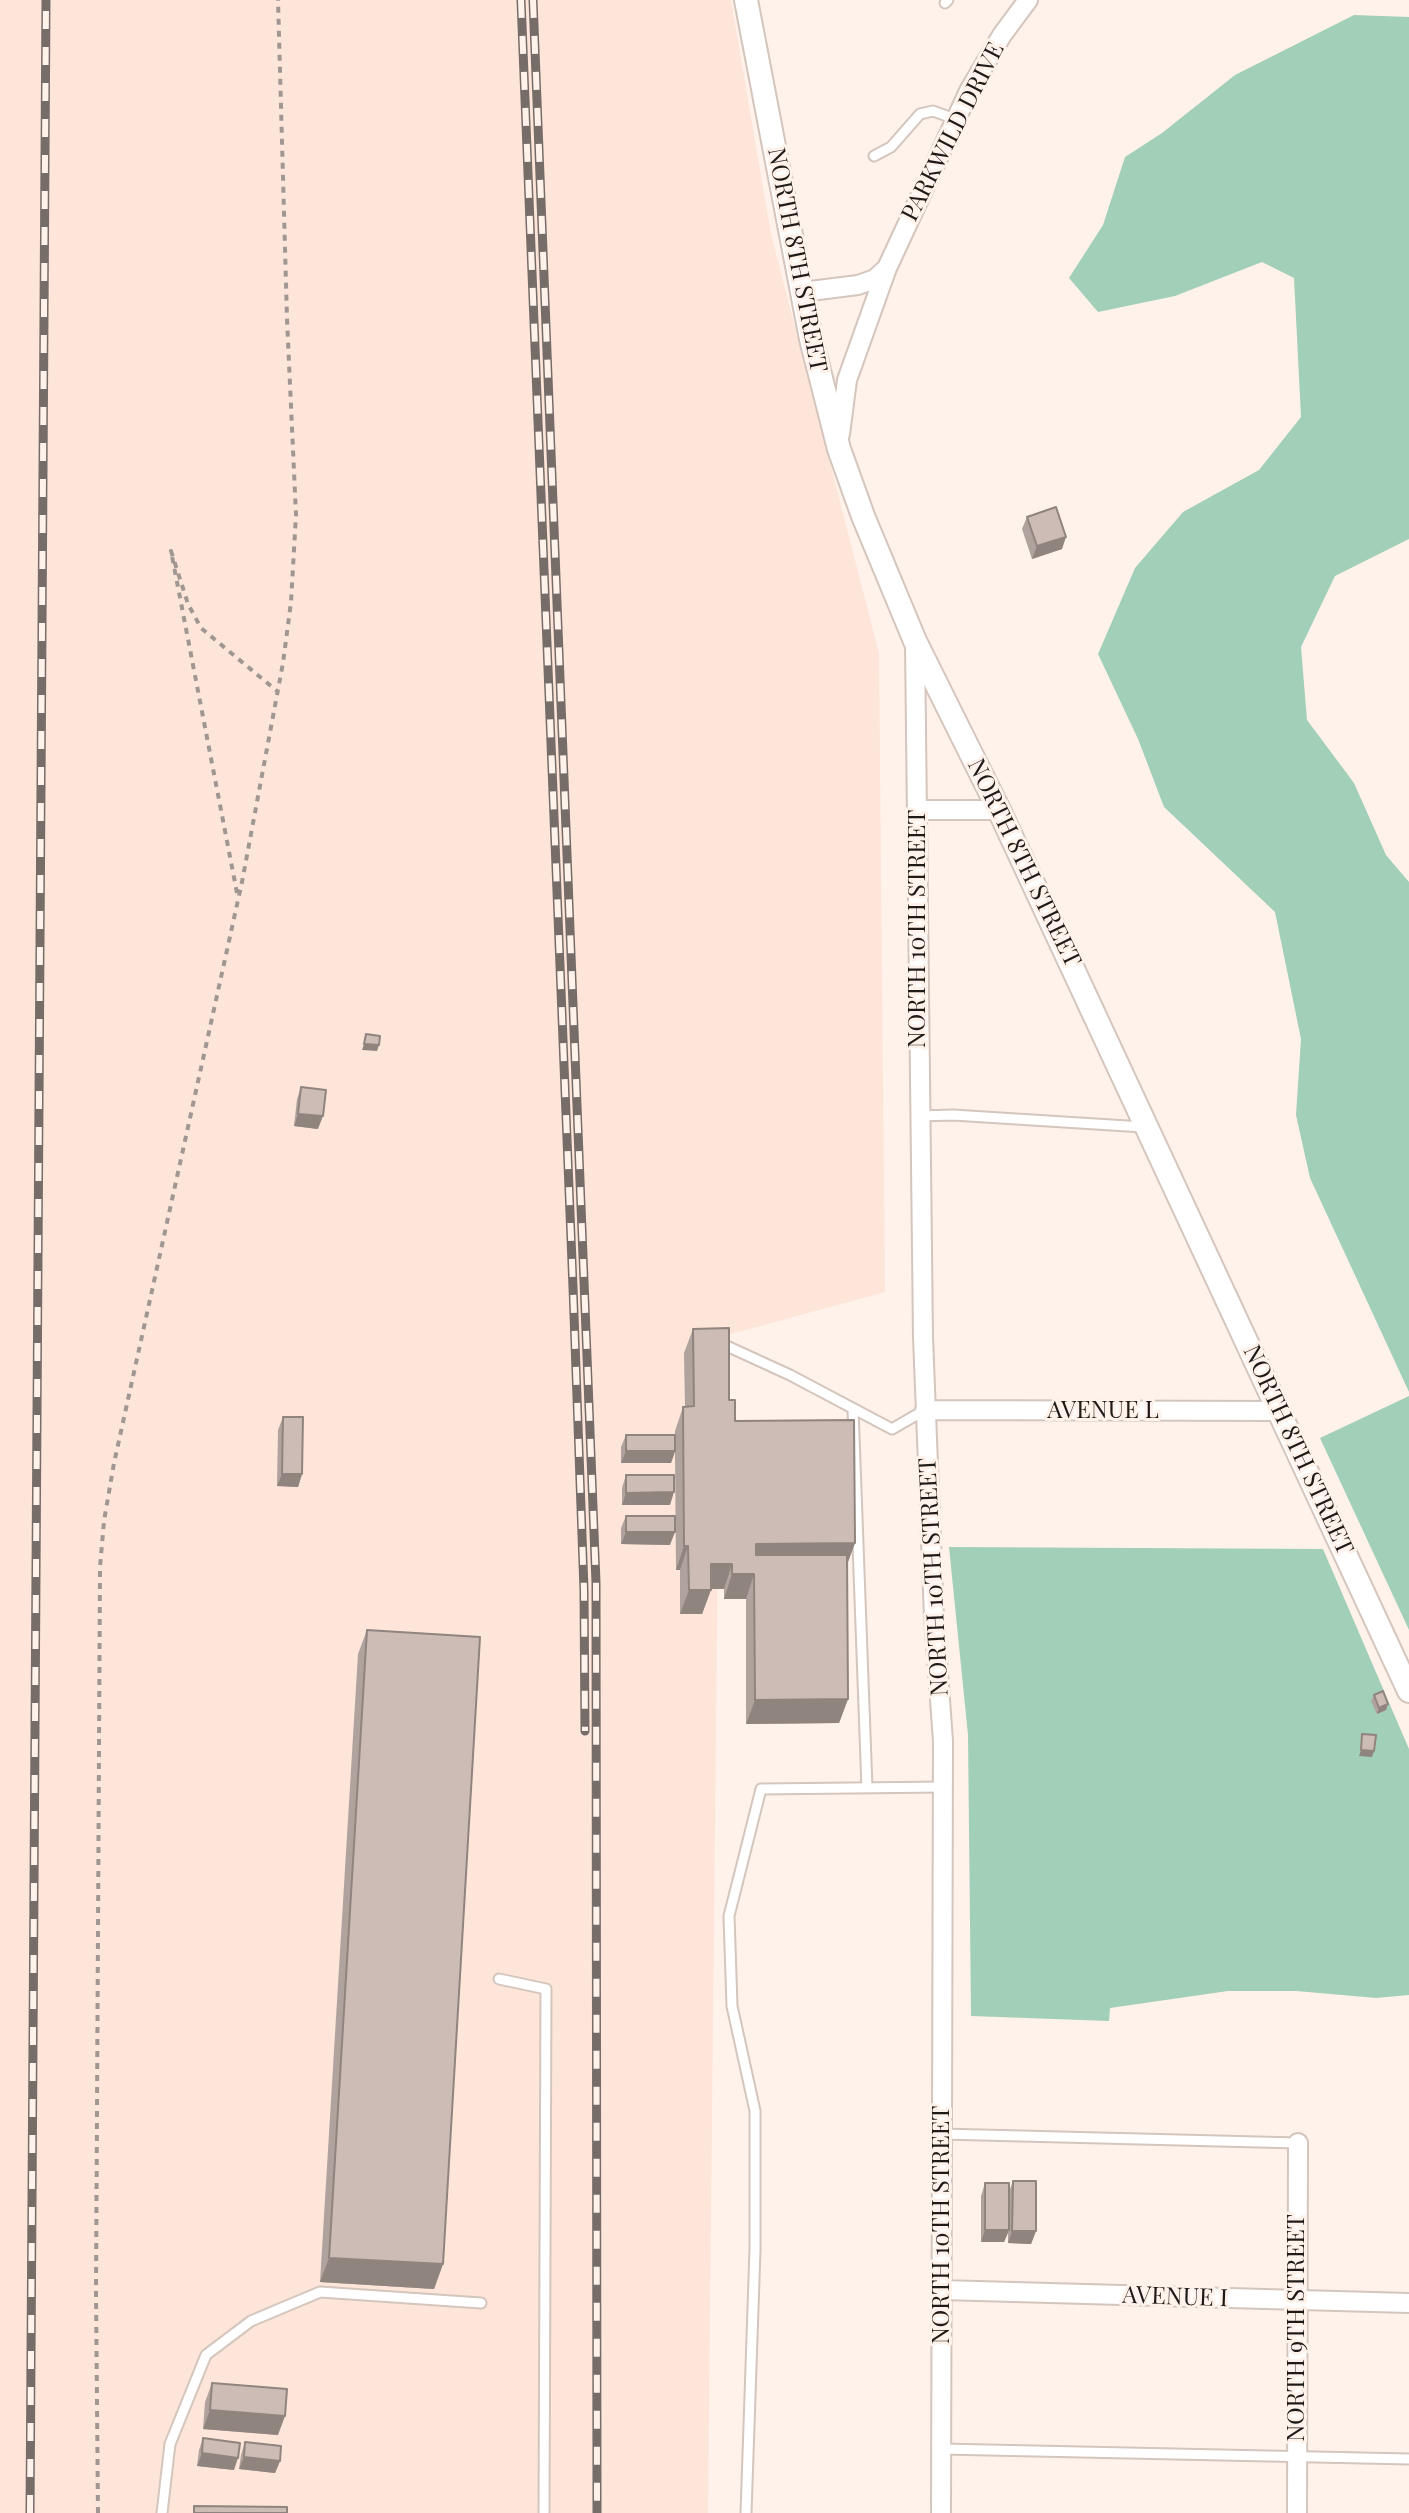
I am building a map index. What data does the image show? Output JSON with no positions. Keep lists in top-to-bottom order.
{
  "streets": {
    "street": [
      "PARKWILD DRIVE",
      "NORTH 8TH STREET",
      "NORTH 10TH STREET",
      "AVENUE L",
      "AVENUE I",
      "NORTH 9TH STREET"
    ]
  },
  "crossings": [
    ["PARKWILD DRIVE", "NORTH 8TH STREET"],
    ["NORTH 8TH STREET", "NORTH 10TH STREET"],
    ["NORTH 8TH STREET", "AVENUE L"],
    ["NORTH 10TH STREET", "AVENUE L"],
    ["NORTH 10TH STREET", "AVENUE I"],
    ["AVENUE I", "NORTH 9TH STREET"]
  ]
}
